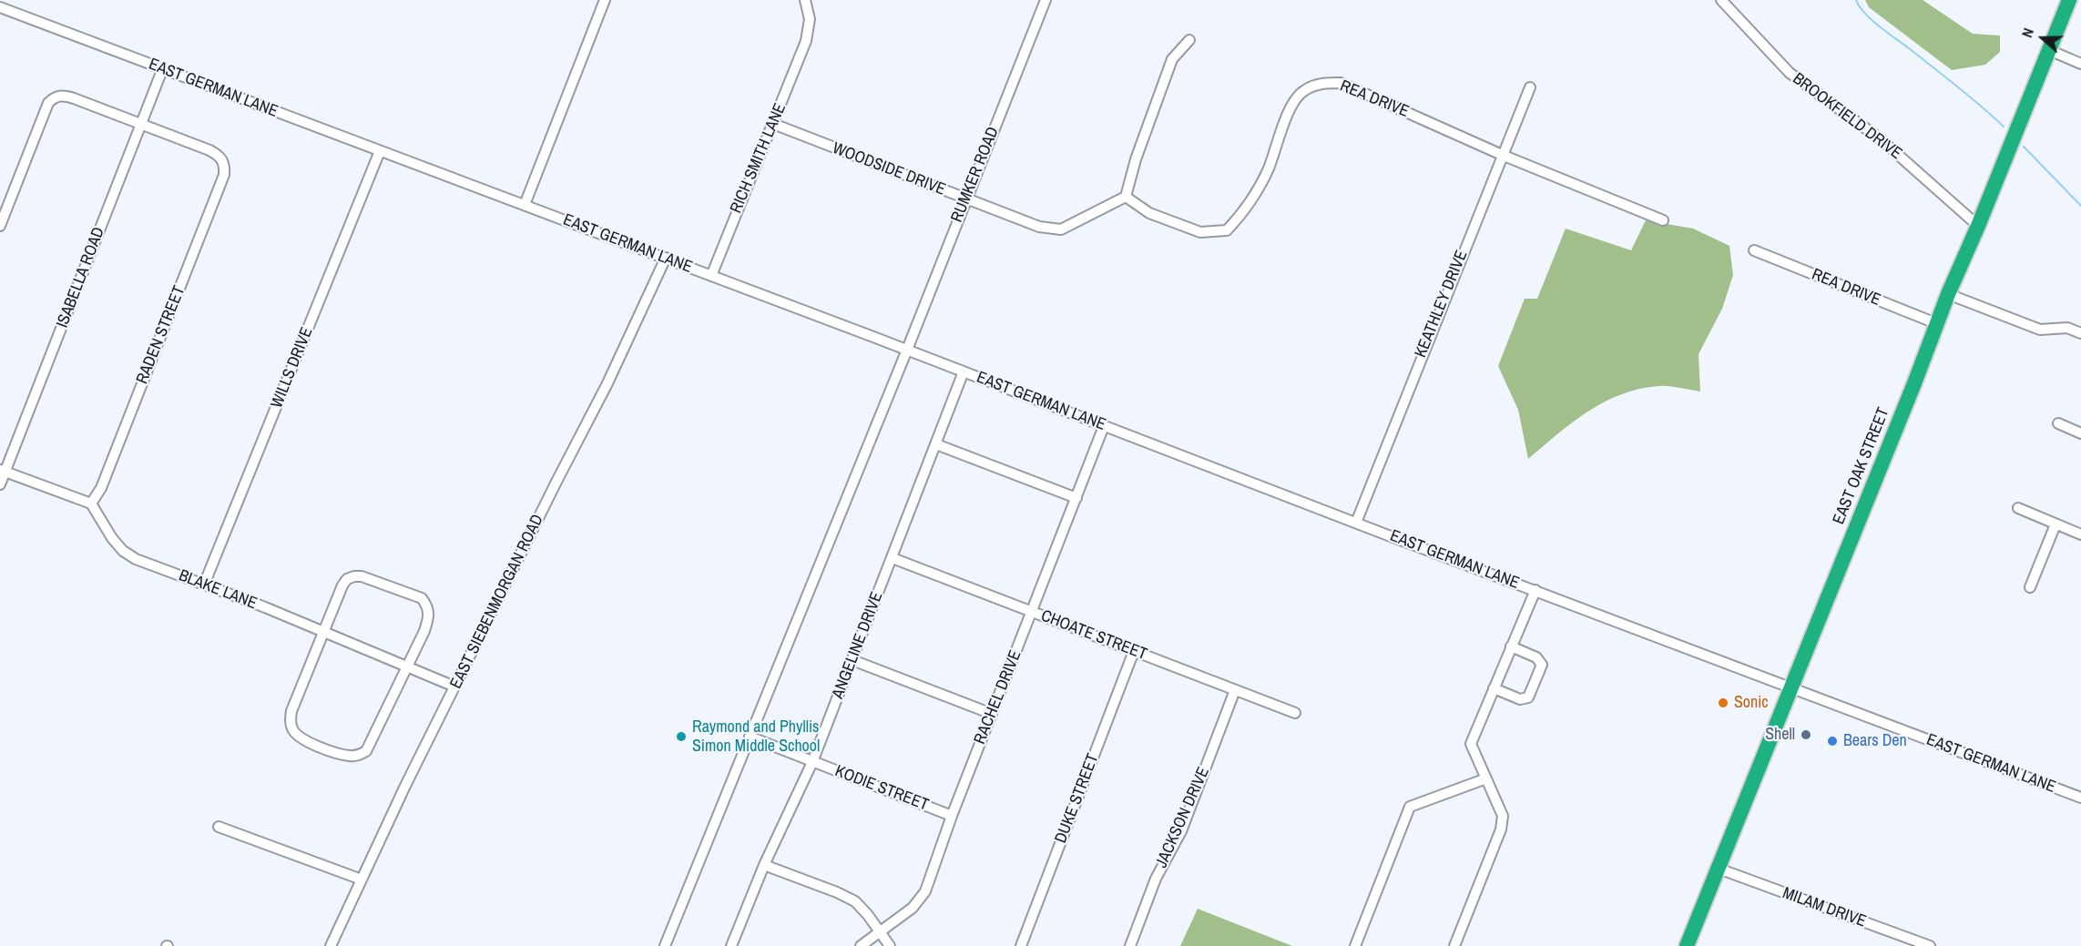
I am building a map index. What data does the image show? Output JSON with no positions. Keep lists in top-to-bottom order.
{
  "streets": {
    "highway": ["EAST OAK STREET"],
    "street": [
      "EAST GERMAN LANE",
      "REA DRIVE",
      "BROOKFIELD DRIVE",
      "RICH SMITH LANE",
      "WOODSIDE DRIVE",
      "RUMKER ROAD",
      "ISABELLA ROAD",
      "KEATHLEY DRIVE",
      "RADEN STREET",
      "WILLS DRIVE",
      "BLAKE LANE",
      "EAST SIEBENMORGAN ROAD",
      "CHOATE STREET",
      "ANGELINE DRIVE",
      "RACHEL DRIVE",
      "KODIE STREET",
      "DUKE STREET",
      "JACKSON DRIVE",
      "MILAM DRIVE"
    ]
  },
  "crossings": [
    ["EAST GERMAN LANE", "RICH SMITH LANE"],
    ["EAST GERMAN LANE", "RUMKER ROAD"],
    ["EAST GERMAN LANE", "ISABELLA ROAD"],
    ["EAST GERMAN LANE", "KEATHLEY DRIVE"],
    ["EAST GERMAN LANE", "WILLS DRIVE"],
    ["EAST GERMAN LANE", "EAST OAK STREET"],
    ["EAST GERMAN LANE", "EAST SIEBENMORGAN ROAD"],
    ["EAST GERMAN LANE", "ANGELINE DRIVE"],
    ["EAST GERMAN LANE", "RACHEL DRIVE"],
    ["REA DRIVE", "WOODSIDE DRIVE"],
    ["REA DRIVE", "KEATHLEY DRIVE"],
    ["REA DRIVE", "EAST OAK STREET"],
    ["BROOKFIELD DRIVE", "EAST OAK STREET"],
    ["RICH SMITH LANE", "WOODSIDE DRIVE"],
    ["WOODSIDE DRIVE", "RUMKER ROAD"],
    ["ISABELLA ROAD", "RADEN STREET"],
    ["RADEN STREET", "BLAKE LANE"],
    ["WILLS DRIVE", "BLAKE LANE"],
    ["EAST OAK STREET", "MILAM DRIVE"],
    ["BLAKE LANE", "EAST SIEBENMORGAN ROAD"],
    ["CHOATE STREET", "ANGELINE DRIVE"],
    ["CHOATE STREET", "RACHEL DRIVE"],
    ["CHOATE STREET", "DUKE STREET"],
    ["CHOATE STREET", "JACKSON DRIVE"],
    ["ANGELINE DRIVE", "KODIE STREET"],
    ["RACHEL DRIVE", "KODIE STREET"]
  ],
  "places": [
    "Sonic",
    "Shell",
    "Raymond and Phyllis Simon Middle School",
    "Bears Den"
  ],
  "north": "left"
}
